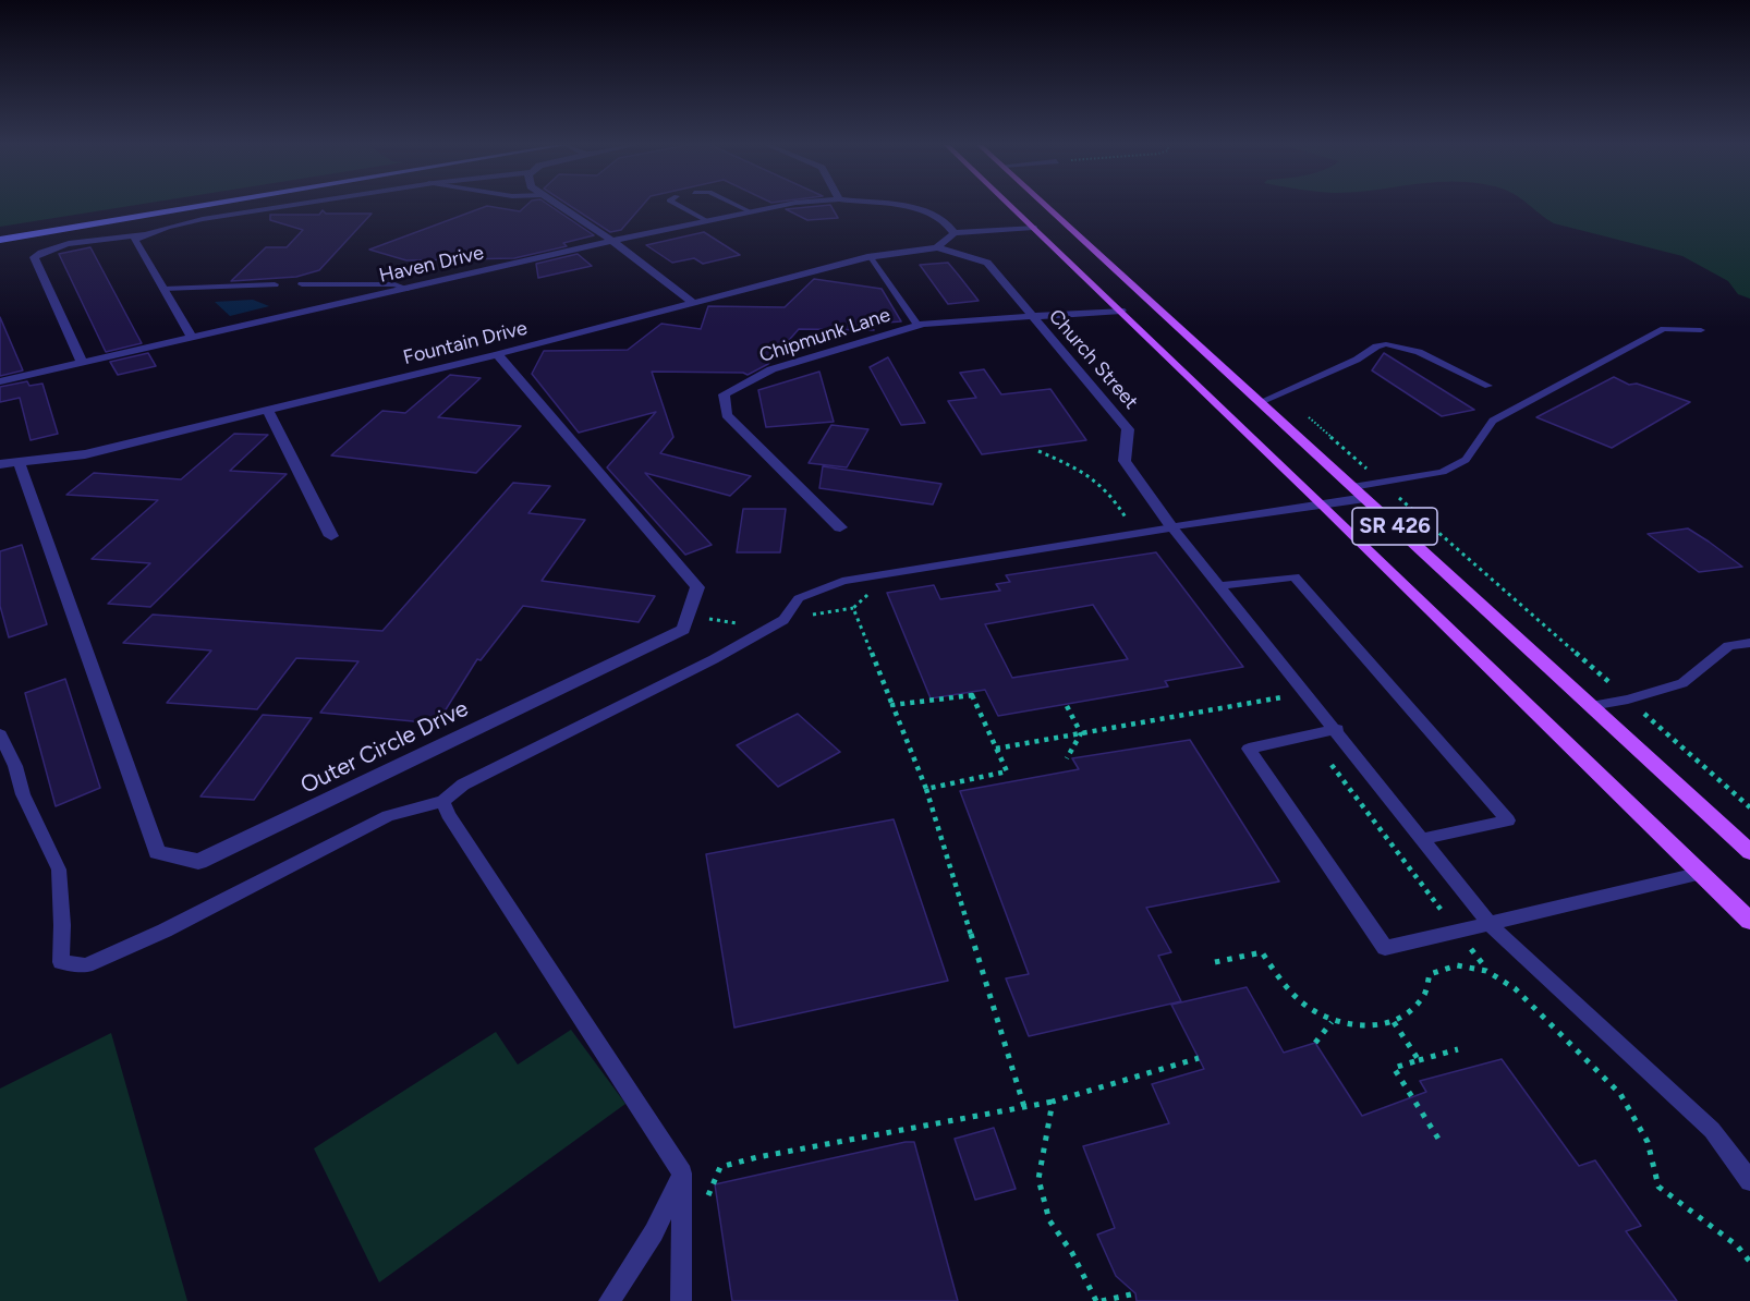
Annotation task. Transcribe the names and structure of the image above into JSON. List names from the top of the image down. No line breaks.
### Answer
{"streets":{"main road":["SR 426"],"street":["Haven Drive","Chipmunk Lane","Fountain Drive","Church Street","Outer Circle Drive"]},"crossings":[["Chipmunk Lane","Church Street"],["Chipmunk Lane","SR 426"],["Fountain Drive","Church Street"],["Fountain Drive","Outer Circle Drive"]]}
